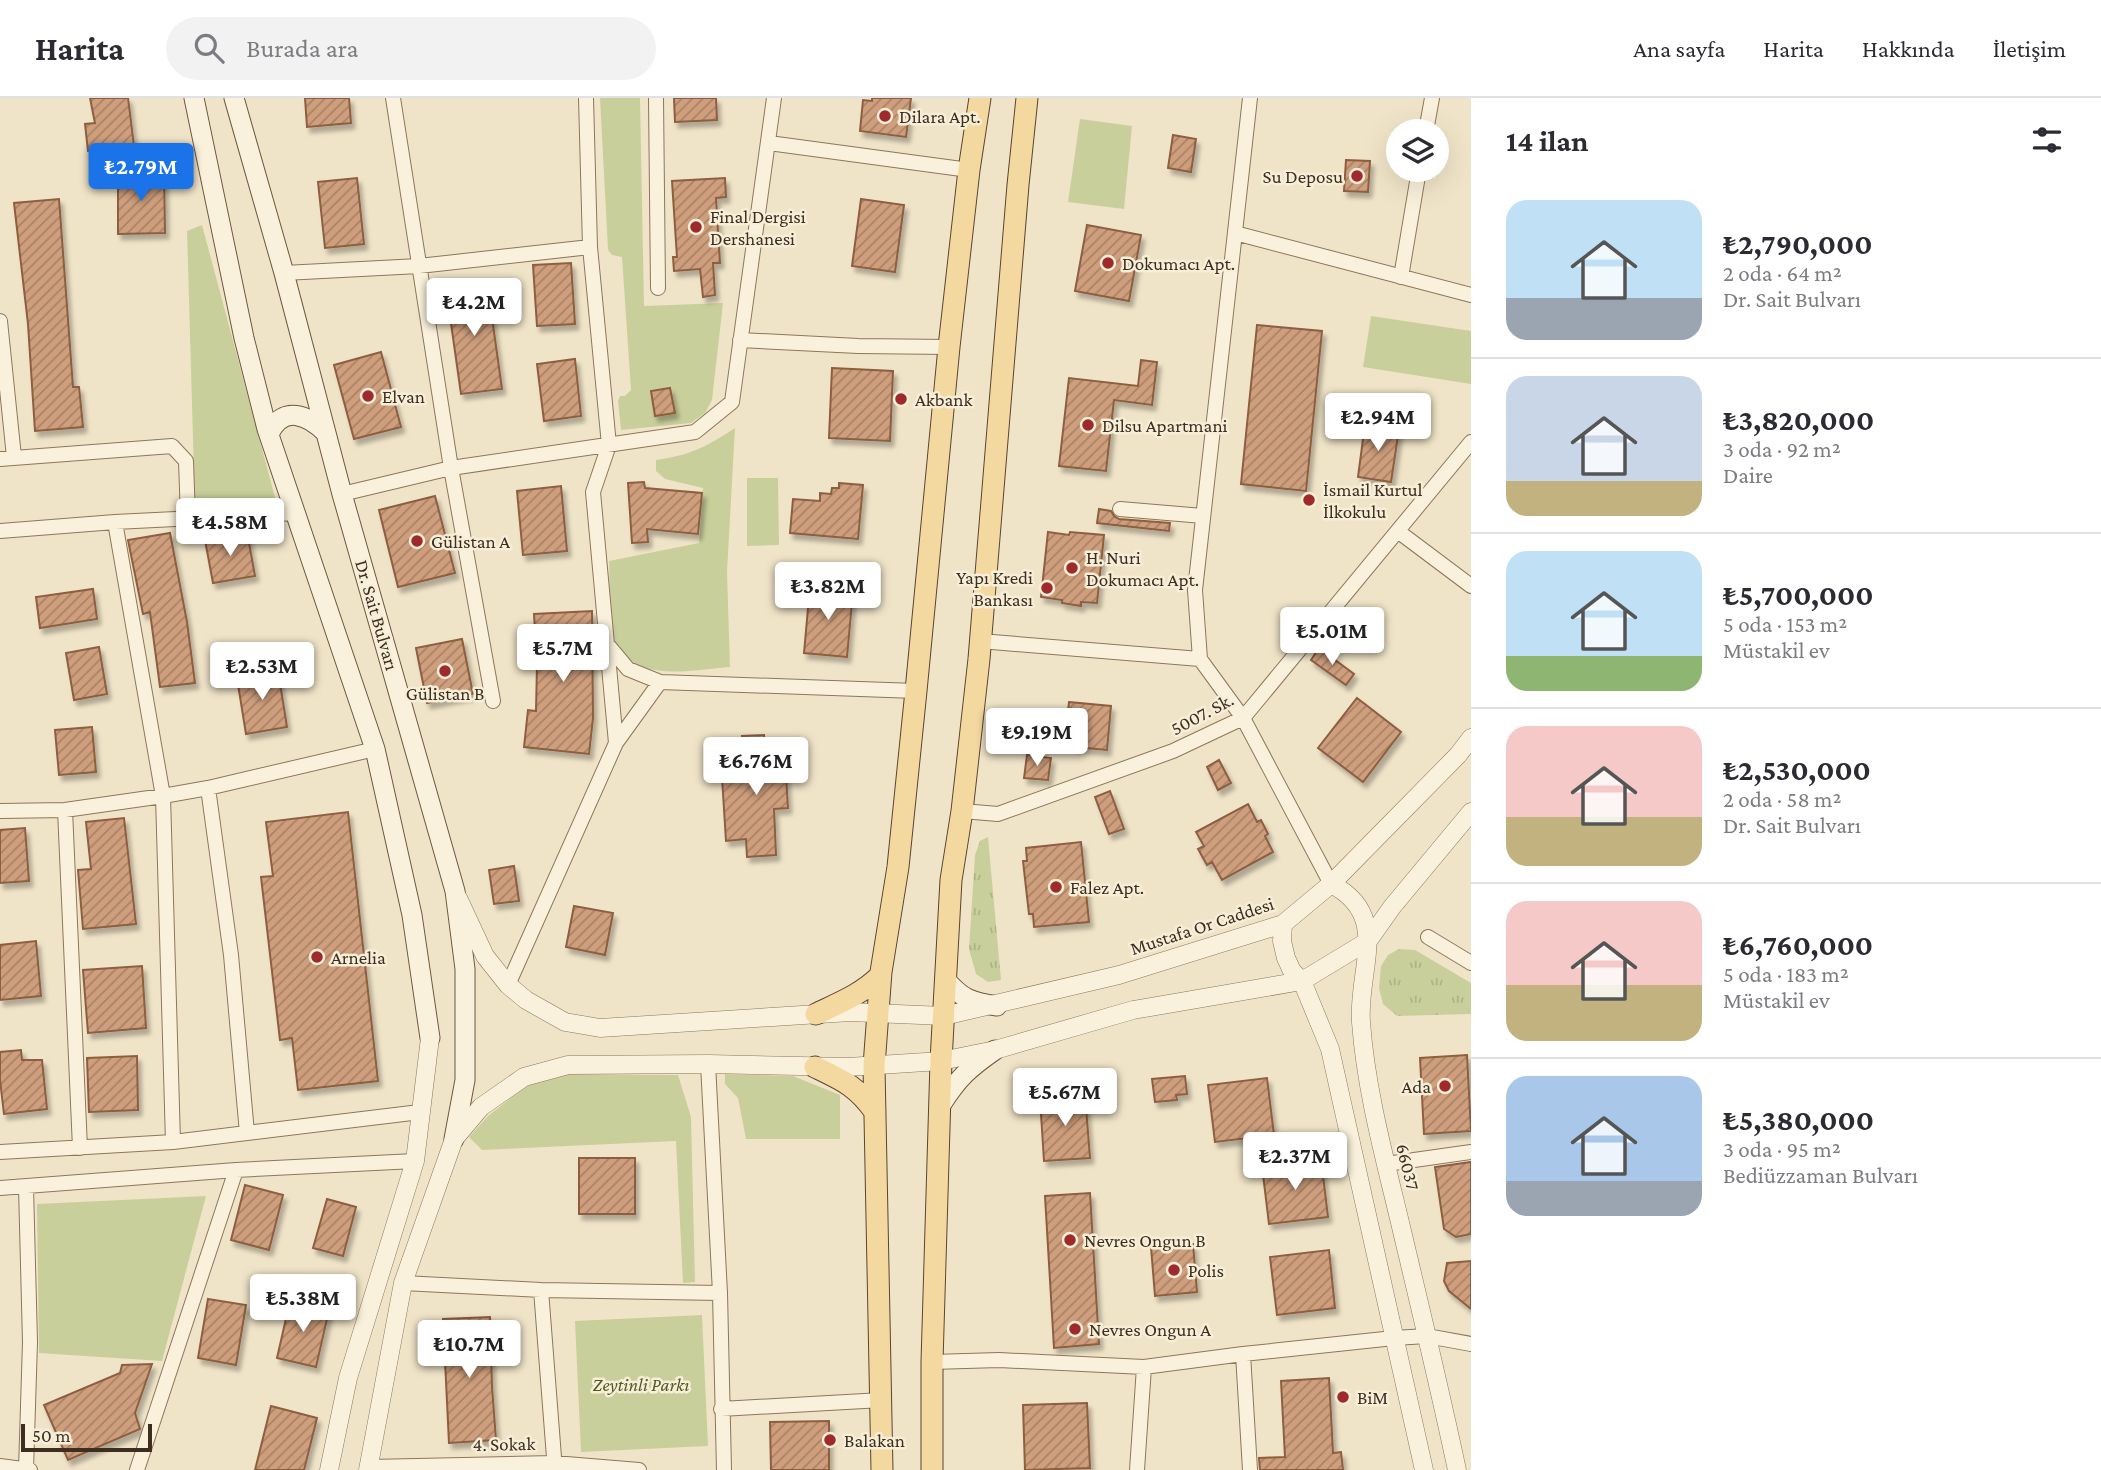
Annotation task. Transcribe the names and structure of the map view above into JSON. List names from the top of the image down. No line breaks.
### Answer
{"streets":{"main road":["Dr. Sait Bulvarı"],"street":["5007. Sk.","Mustafa Or Caddesi","66037","4. Sokak"]},"crossings":[["Dr. Sait Bulvarı","Mustafa Or Caddesi"],["Mustafa Or Caddesi","66037"]],"parks":["Zeytinli Parkı"],"places":["Dilara Apt.","Su Deposu","Final Dergisi Dershanesi","Dokumacı Apt.","Elvan","Akbank","Dilsu Apartmani","İsmail Kurtul İlkokulu","Gülistan A","H. Nuri Dokumacı Apt.","Yapı Kredi Bankası","Gülistan B","Falez Apt.","Arnelia","Ada","Nevres Ongun B","Polis","Nevres Ongun A","BiM","Balakan"],"scale_bar":"50 m","page":{"header":"Harita","search":"Burada ara","nav":["Ana sayfa","Harita","Hakkında","İletişim"],"heading":"14 ilan","price":["₺2.79M","₺4.2M","₺2.94M","₺4.58M","₺3.82M","₺5.01M","₺5.7M","₺2.53M","₺9.19M","₺6.76M","₺5.67M","₺2.37M","₺5.38M","₺10.7M"],"list":[{"name":"₺2,790,000","note":"2 oda · 64 m² · Dr. Sait Bulvarı"},{"name":"₺3,820,000","note":"3 oda · 92 m² · Daire"},{"name":"₺5,700,000","note":"5 oda · 153 m² · Müstakil ev"},{"name":"₺2,530,000","note":"2 oda · 58 m² · Dr. Sait Bulvarı"},{"name":"₺6,760,000","note":"5 oda · 183 m² · Müstakil ev"},{"name":"₺5,380,000","note":"3 oda · 95 m² · Bediüzzaman Bulvarı"}],"scale":"50 m"}}
